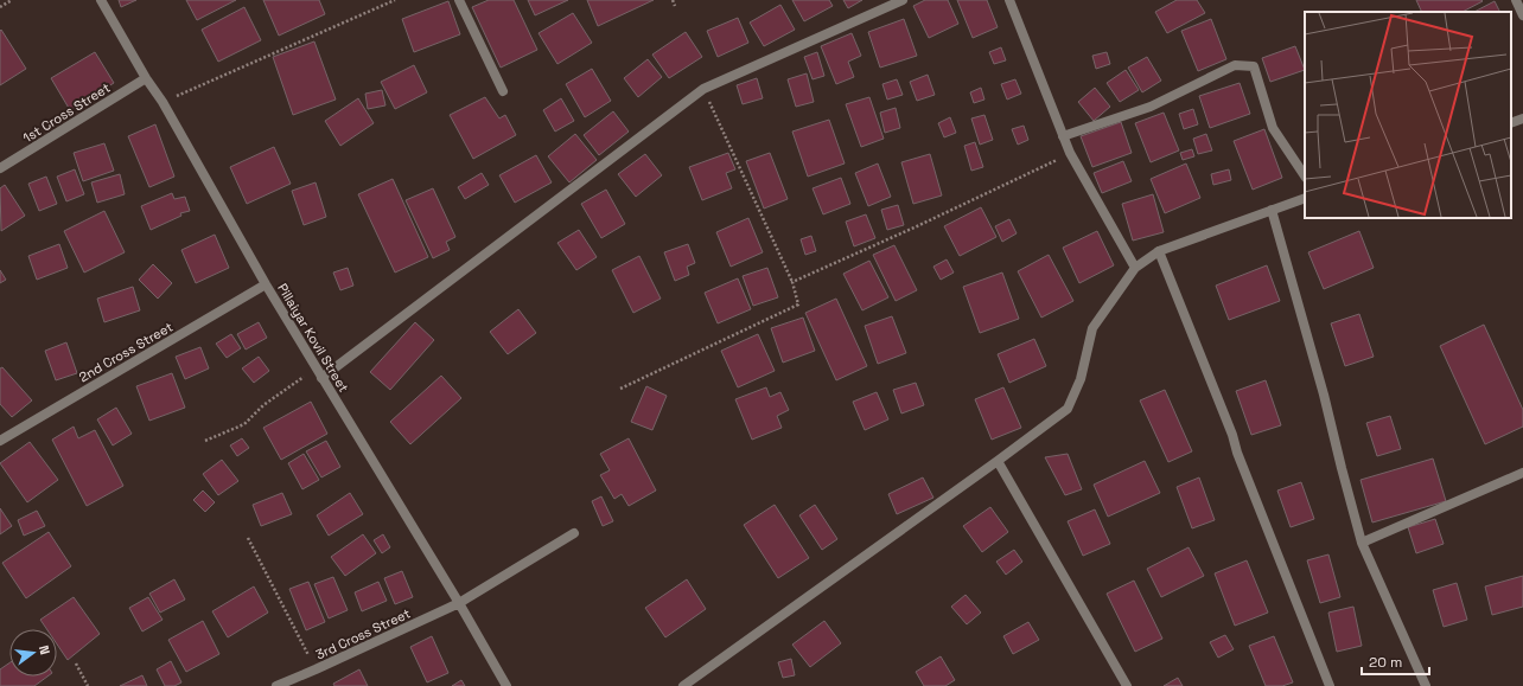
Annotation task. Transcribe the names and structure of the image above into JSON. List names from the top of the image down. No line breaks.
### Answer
{"streets":{"street":["1st Cross Street","Pillaiyar Kovil Street","2nd Cross Street","3rd Cross Street"]},"crossings":[["1st Cross Street","Pillaiyar Kovil Street"],["Pillaiyar Kovil Street","2nd Cross Street"],["Pillaiyar Kovil Street","3rd Cross Street"]],"scale_bar":"20 m","north":"right"}
